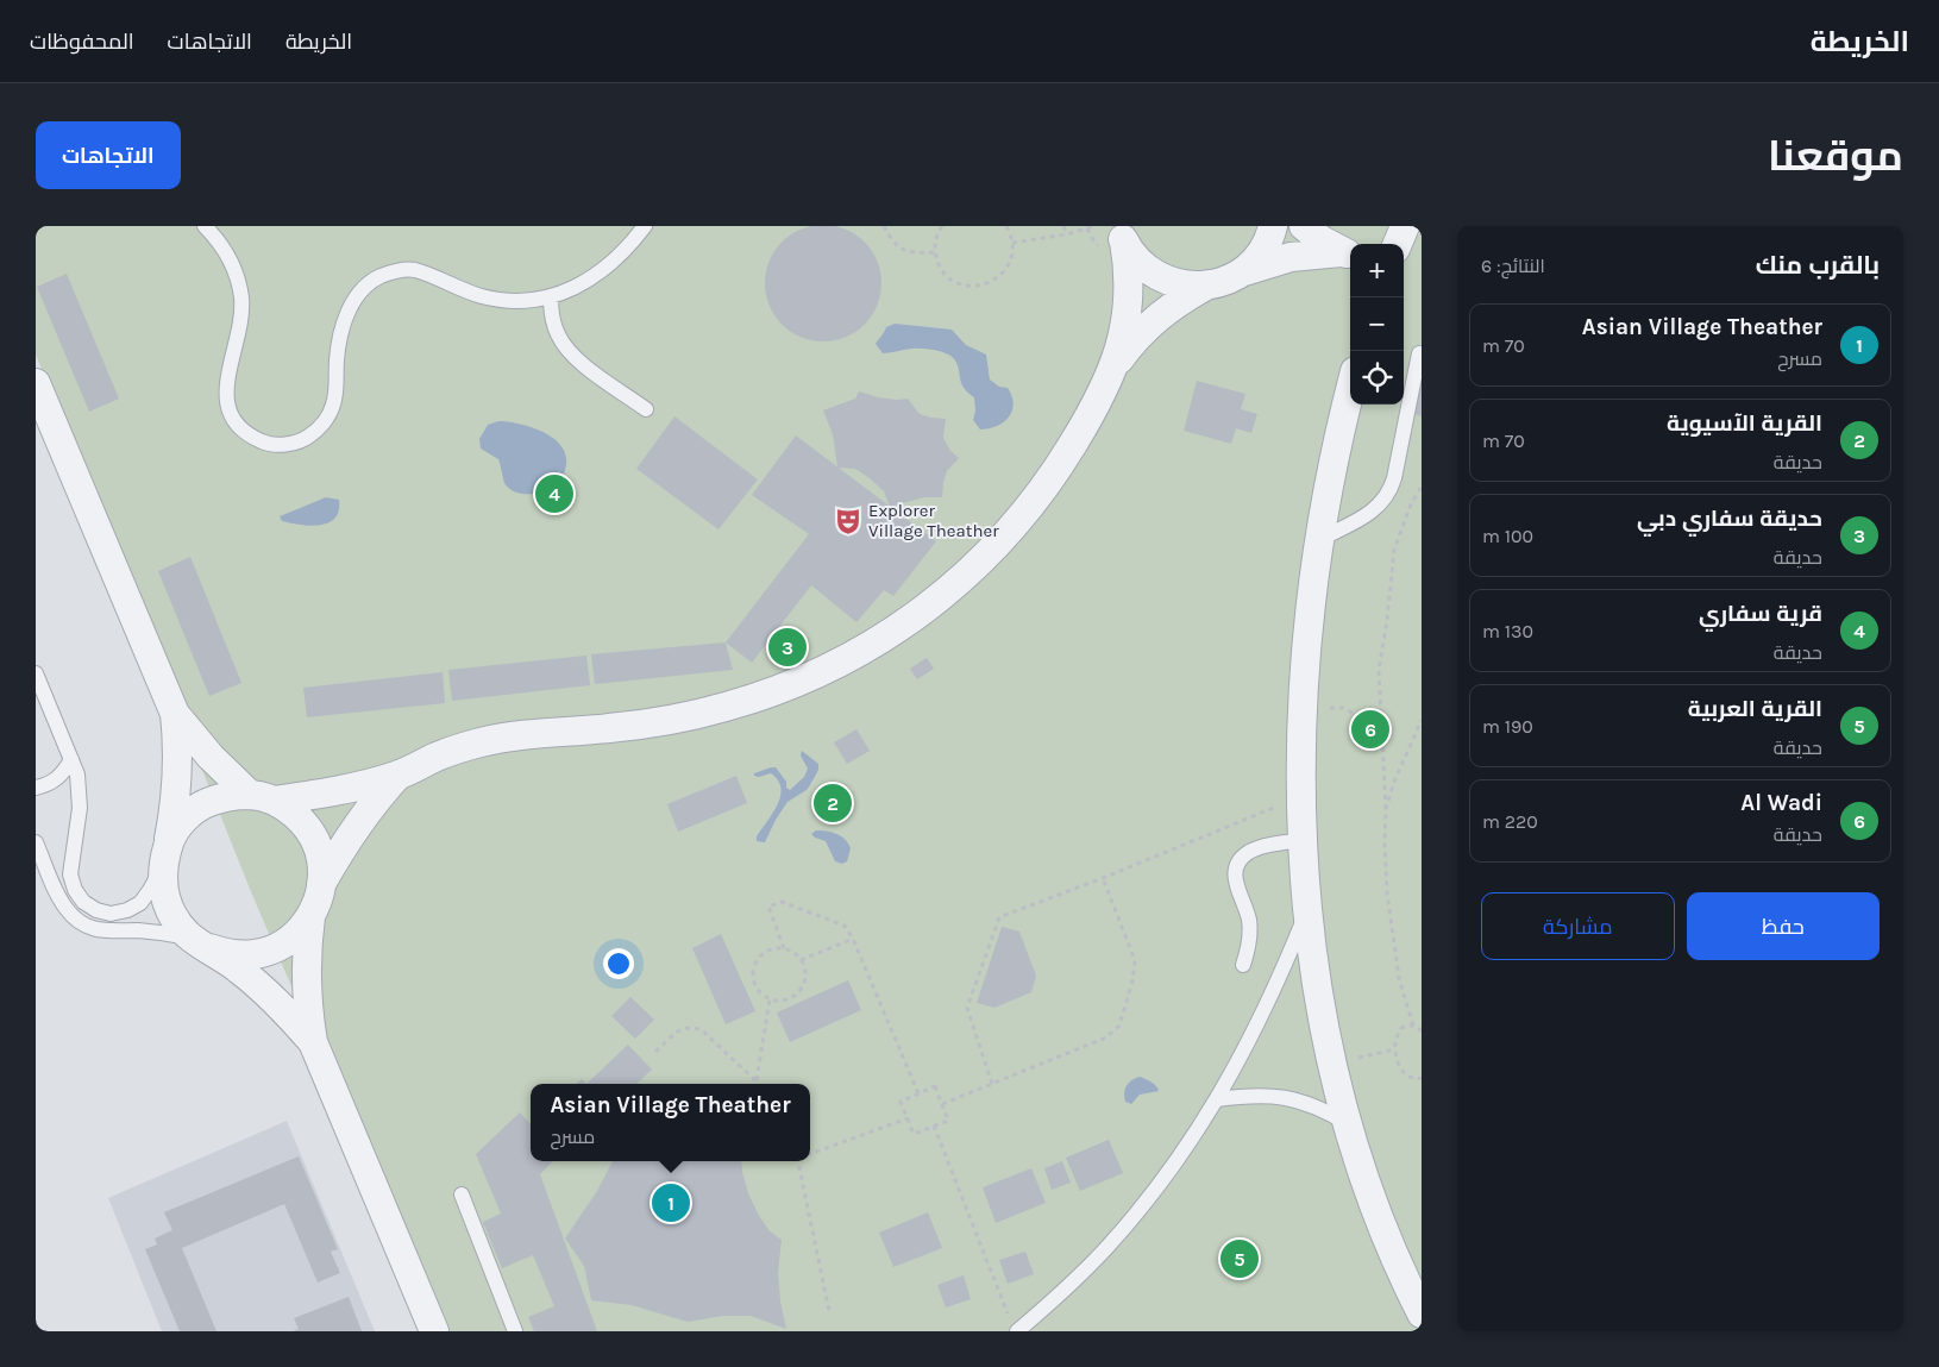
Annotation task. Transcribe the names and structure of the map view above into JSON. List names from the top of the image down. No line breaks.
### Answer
{"places":{"theatre":["Explorer Village Theather"]},"page":{"header":"الخريطة","nav":["الخريطة","الاتجاهات","المحفوظات"],"title":"موقعنا","buttons":["الاتجاهات",["حفظ","مشاركة"]],"heading":["بالقرب منك","النتائج: 6"],"map_buttons":["+","−"],"list":[{"mark":"1","name":"Asian Village Theather","note":"مسرح","value":"70 m"},{"mark":"2","name":"القرية الآسيوية","note":"حديقة","value":"70 m"},{"mark":"3","name":"حديقة سفاري دبي","note":"حديقة","value":"100 m"},{"mark":"4","name":"قرية سفاري","note":"حديقة","value":"130 m"},{"mark":"5","name":"القرية العربية","note":"حديقة","value":"190 m"},{"mark":"6","name":"Al Wadi","note":"حديقة","value":"220 m"}],"pins":["4","3","6","2","1","5"],"popup":["Asian Village Theather","مسرح"]}}
